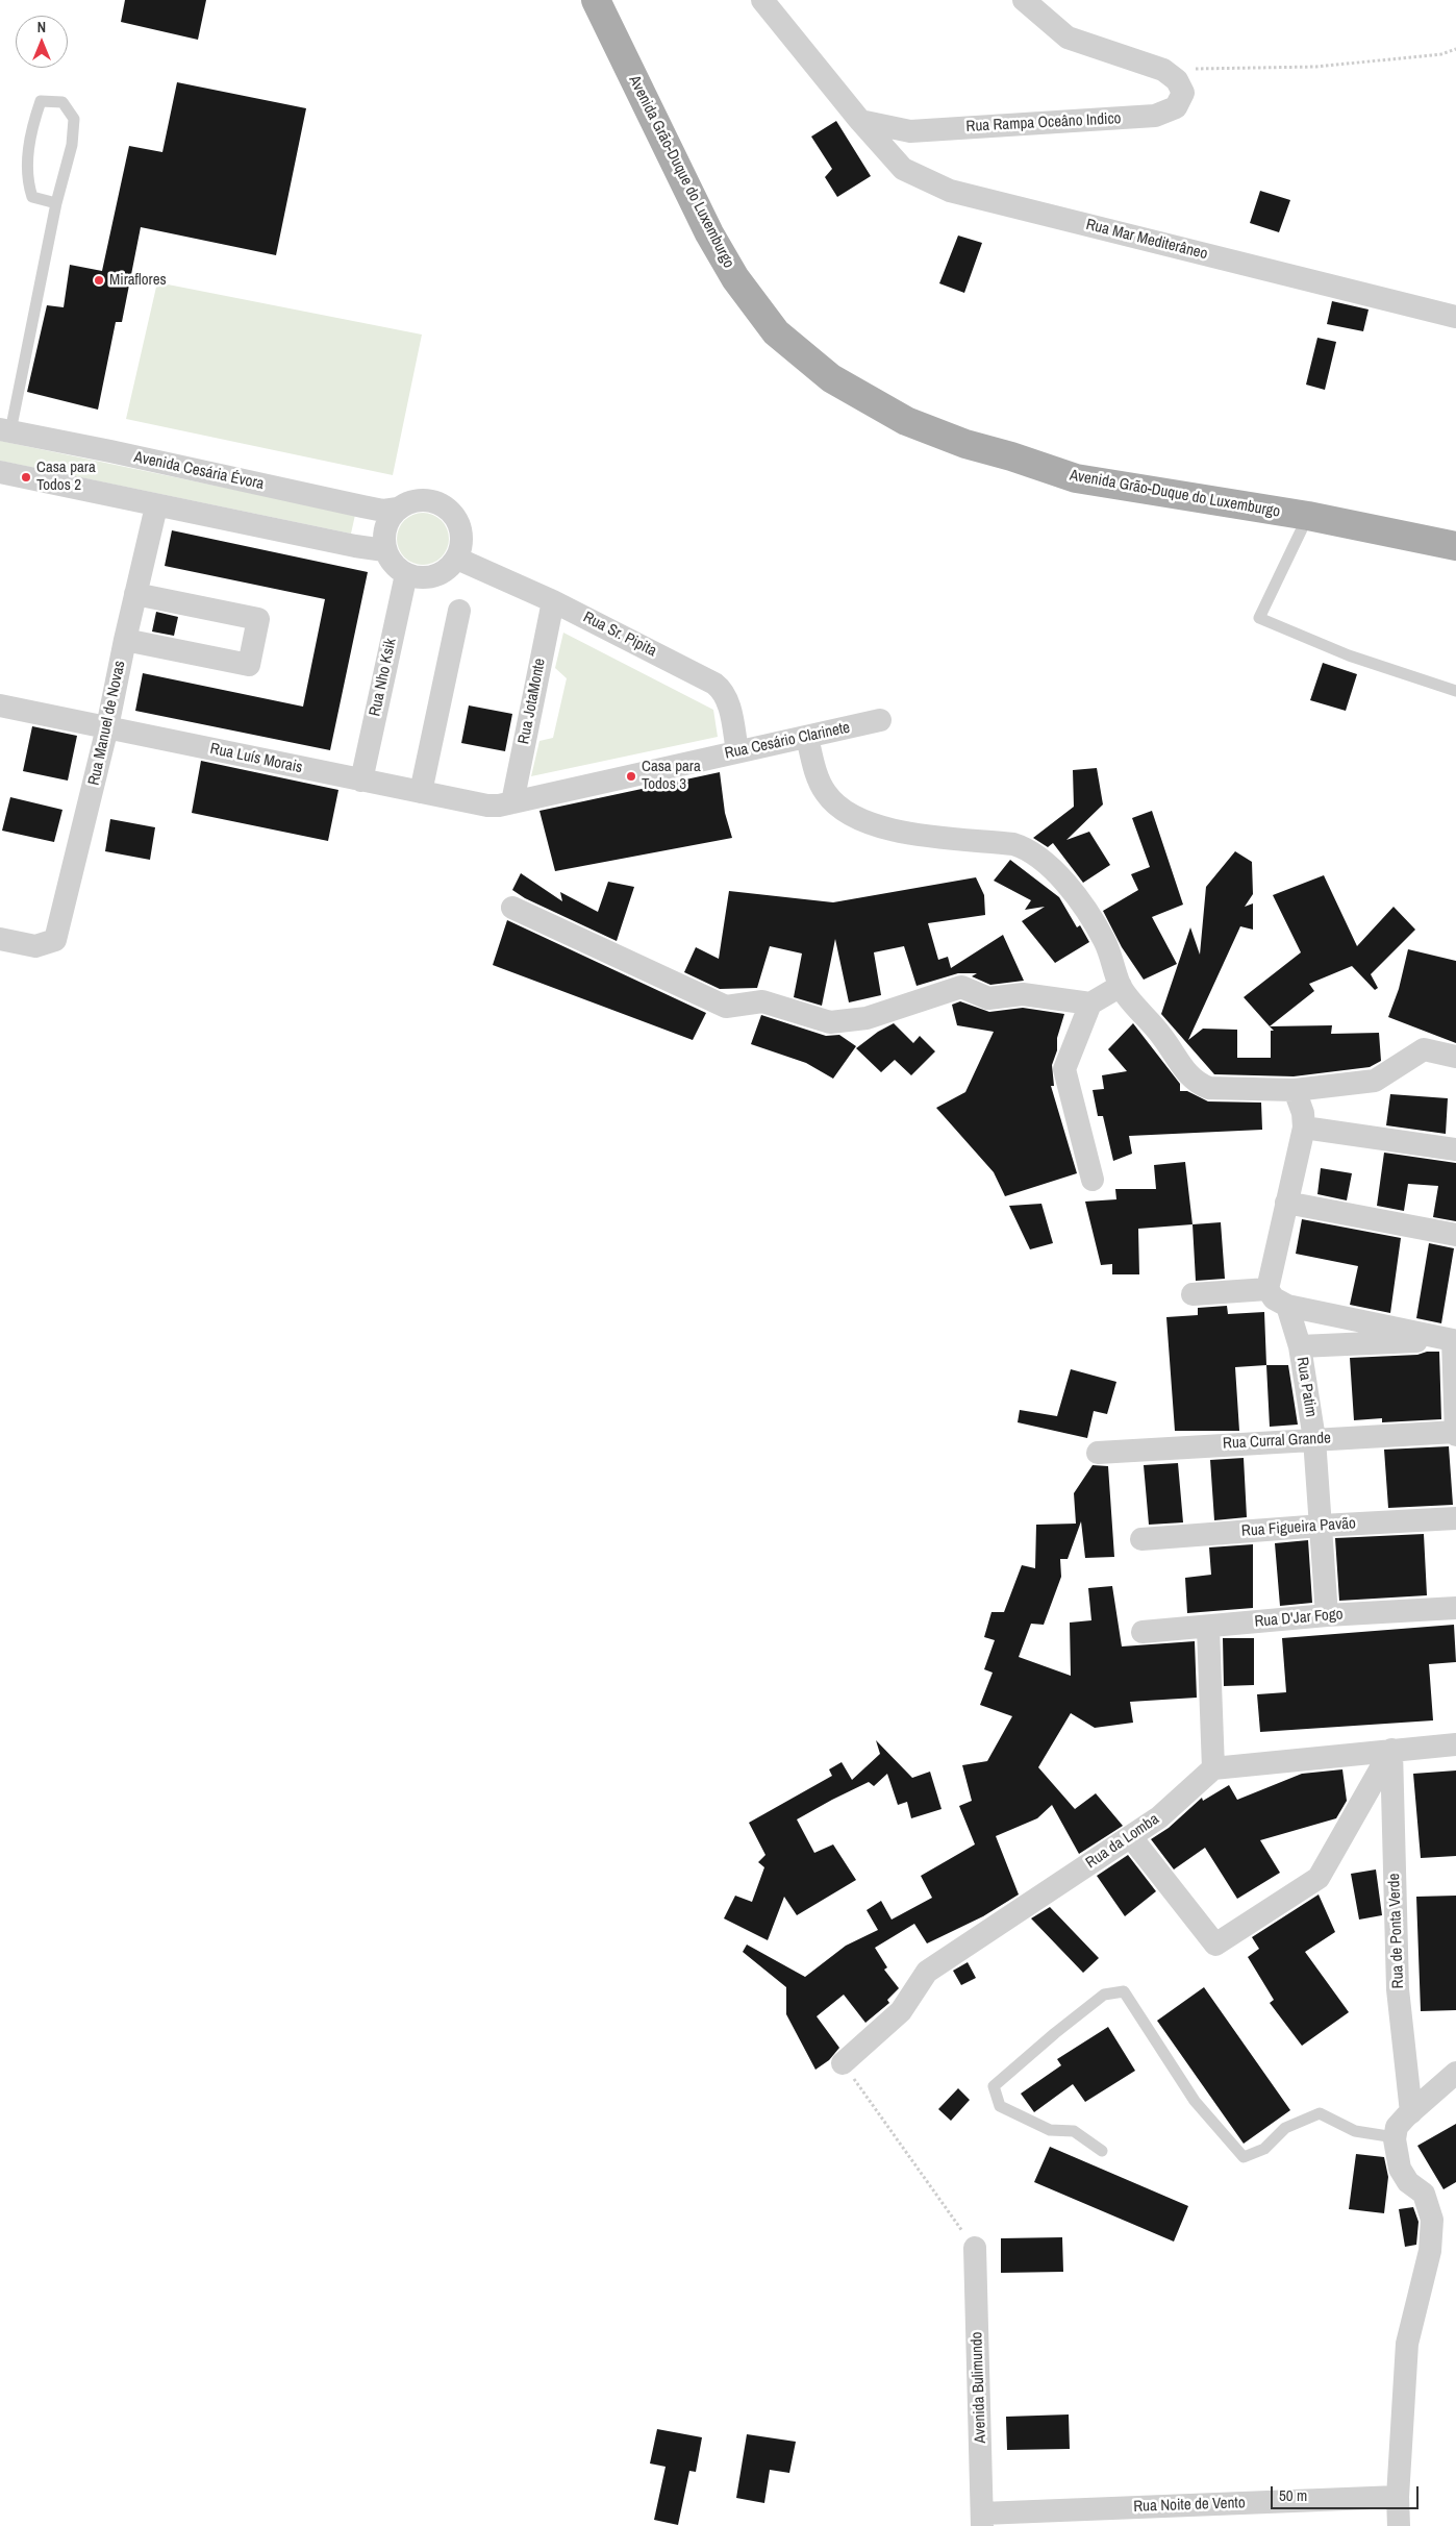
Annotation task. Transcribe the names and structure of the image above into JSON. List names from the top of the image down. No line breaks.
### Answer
{"streets":{"main road":["Avenida Grão-Duque do Luxemburgo"],"street":["Rua Rampa Oceâno Indico","Rua Mar Mediterâneo","Avenida Cesária Évora","Rua Sr. Pipita","Rua Nho Ksik","Rua JotaMonte","Rua Manuel de Novas","Rua Cesário Clarinete","Rua Luís Morais","Rua Patim","Rua Curral Grande","Rua Figueira Pavão","Rua D'Jar Fogo","Rua da Lomba","Rua de Ponta Verde","Avenida Bulimundo","Rua Noite de Vento"]},"crossings":[["Rua Rampa Oceâno Indico","Rua Mar Mediterâneo"],["Avenida Cesária Évora","Rua Sr. Pipita"],["Avenida Cesária Évora","Rua Nho Ksik"],["Rua Sr. Pipita","Rua Nho Ksik"],["Rua Sr. Pipita","Rua JotaMonte"],["Rua Sr. Pipita","Rua Cesário Clarinete"],["Rua Nho Ksik","Rua Luís Morais"],["Rua JotaMonte","Rua Cesário Clarinete"],["Rua JotaMonte","Rua Luís Morais"],["Rua Manuel de Novas","Rua Luís Morais"],["Rua Cesário Clarinete","Rua Luís Morais"],["Rua Patim","Rua Curral Grande"],["Rua Patim","Rua Figueira Pavão"],["Rua Patim","Rua D'Jar Fogo"],["Avenida Bulimundo","Rua Noite de Vento"]],"places":["Miraflores","Casa para Todos 2","Casa para Todos 3"],"scale_bar":"50 m","north":"top"}
